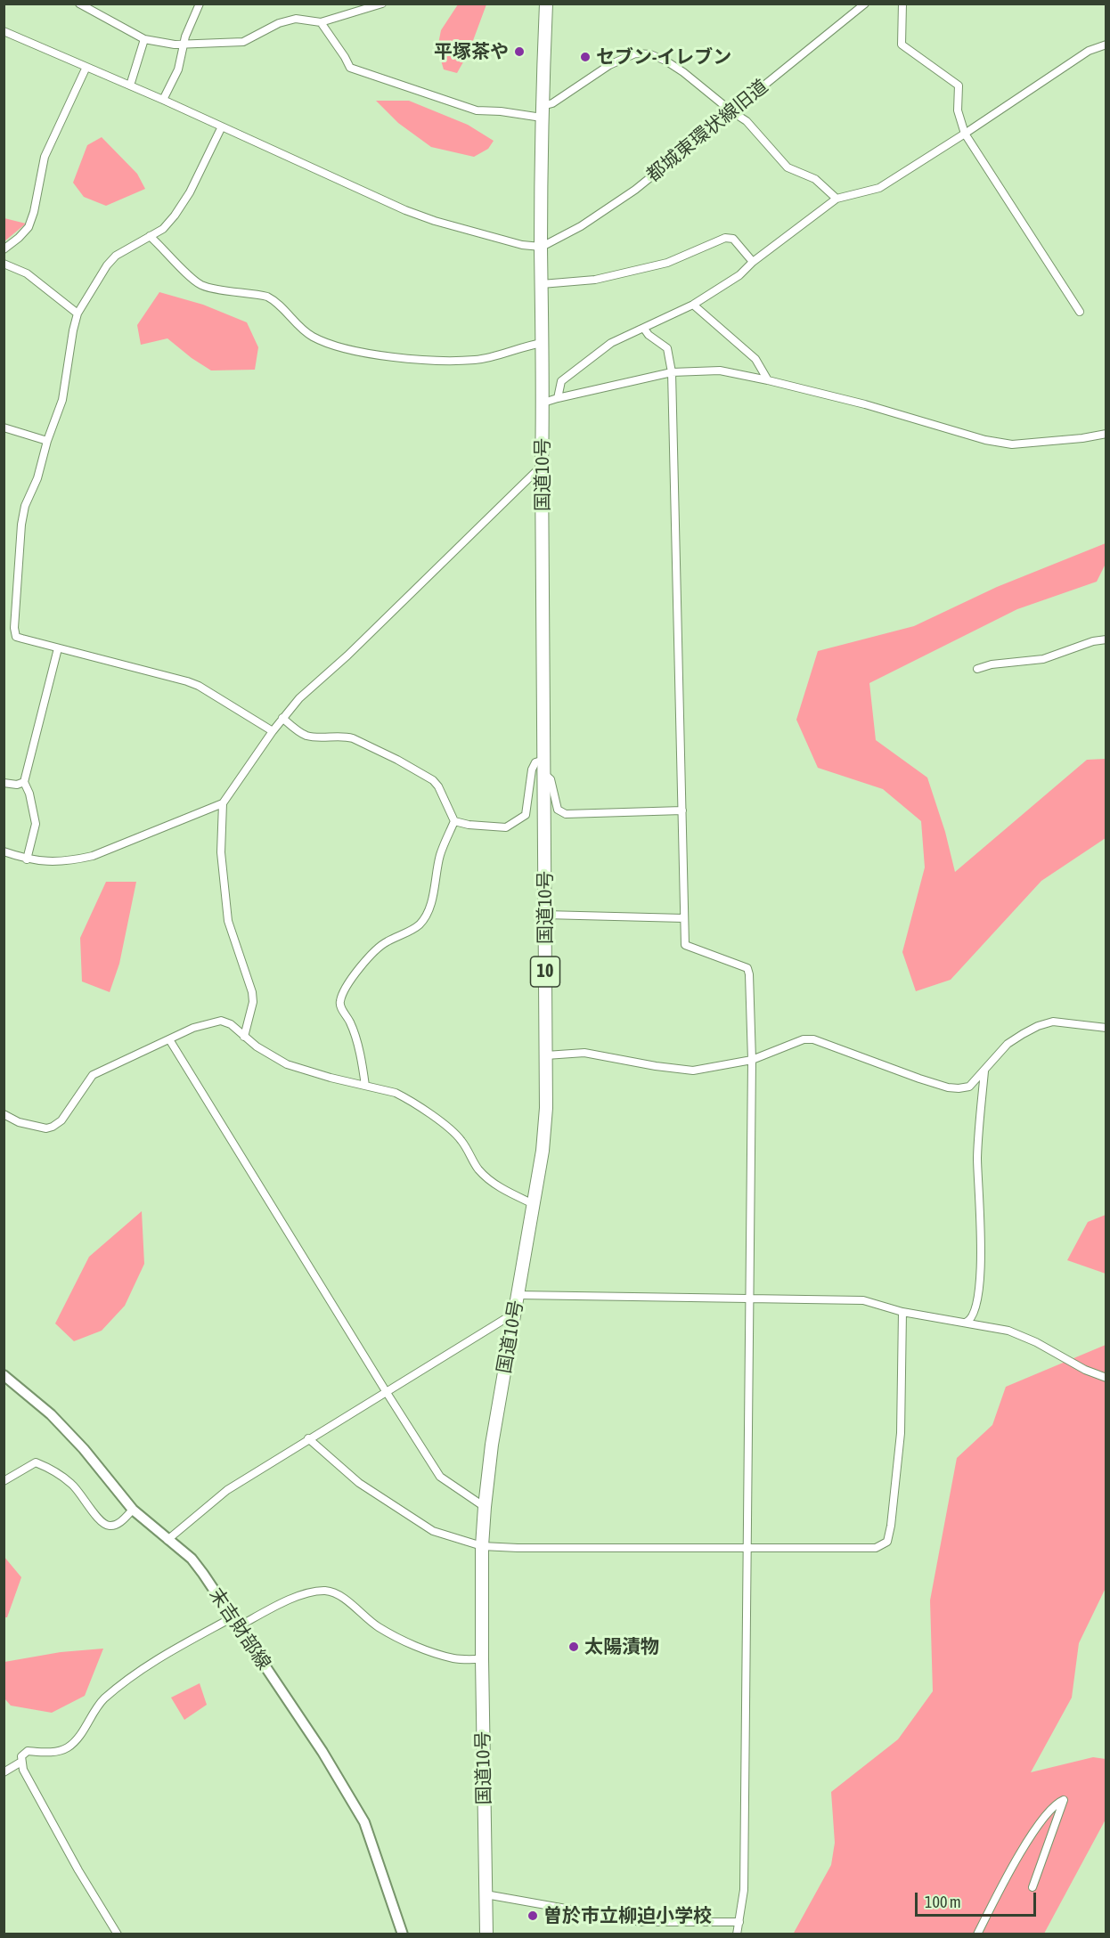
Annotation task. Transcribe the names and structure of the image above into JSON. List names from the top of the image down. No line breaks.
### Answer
{"streets":{"highway":["国道10号","10"],"main road":["末吉財部線"],"street":["都城東環状線旧道"]},"crossings":[["都城東環状線旧道","国道10号"]],"places":["平塚茶や","セブン-イレブン","太陽漬物","曽於市立柳迫小学校"],"scale_bar":"100 m"}
